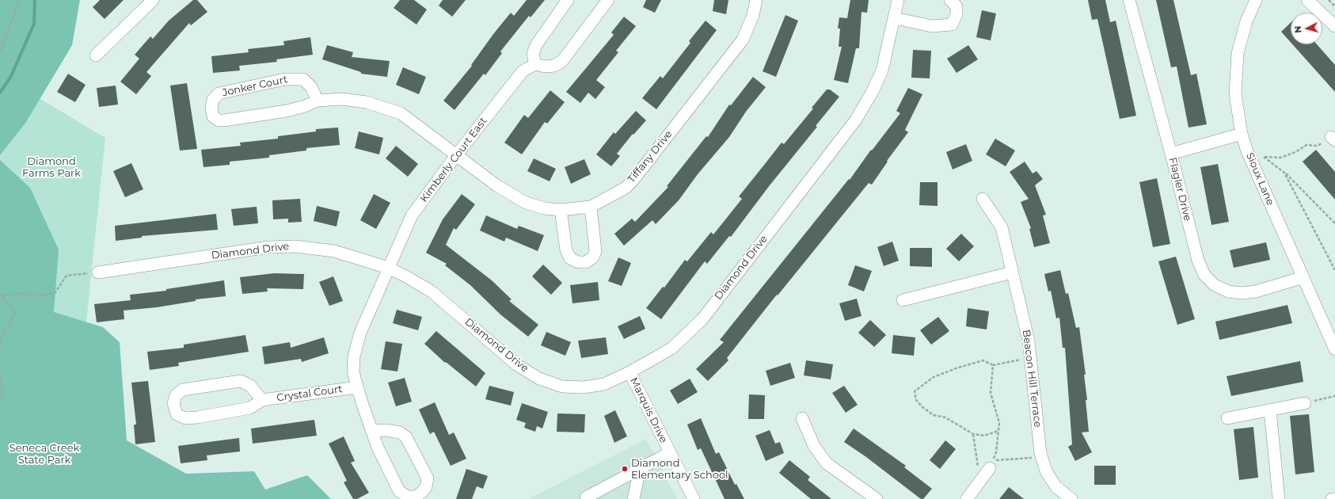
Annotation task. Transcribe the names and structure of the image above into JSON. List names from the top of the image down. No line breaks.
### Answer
{"streets":{"street":["Jonker Court","Tiffany Drive","Kimberly Court East","Sioux Lane","Flagler Drive","Diamond Drive","Beacon Hill Terrace","Crystal Court","Marquis Drive"]},"crossings":[["Jonker Court","Tiffany Drive"],["Jonker Court","Kimberly Court East"],["Tiffany Drive","Kimberly Court East"],["Kimberly Court East","Diamond Drive"],["Kimberly Court East","Crystal Court"],["Sioux Lane","Flagler Drive"],["Diamond Drive","Marquis Drive"]],"parks":["Diamond Farms Park","Seneca Creek State Park"],"places":["Diamond Elementary School"],"north":"left"}
